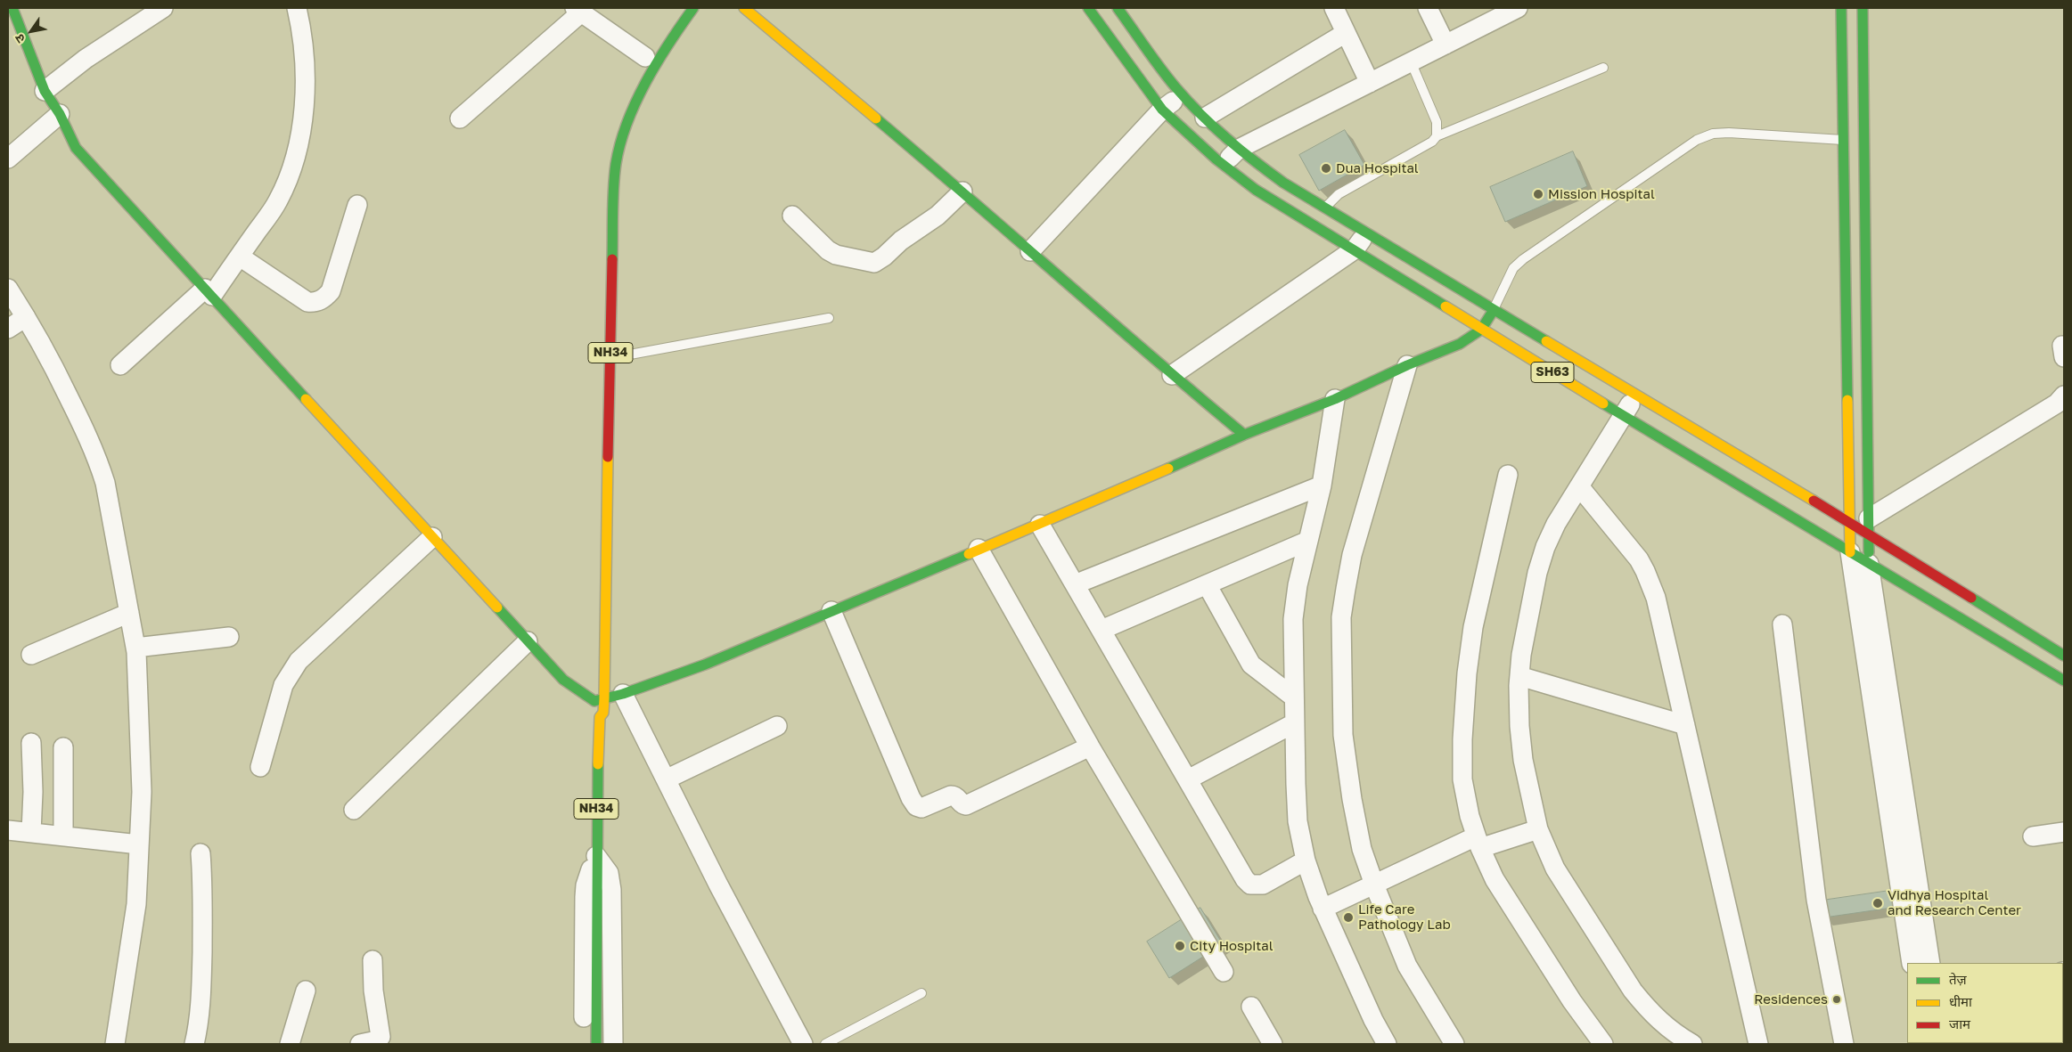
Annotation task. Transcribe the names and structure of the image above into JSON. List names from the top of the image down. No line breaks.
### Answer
{"streets":{"main road":["NH34","SH63"]},"places":["Dua Hospital","Mission Hospital","Vidhya Hospital and Research Center","Life Care Pathology Lab","City Hospital","Residences"],"legend":["तेज़","धीमा","जाम"],"north":"bottom left"}
